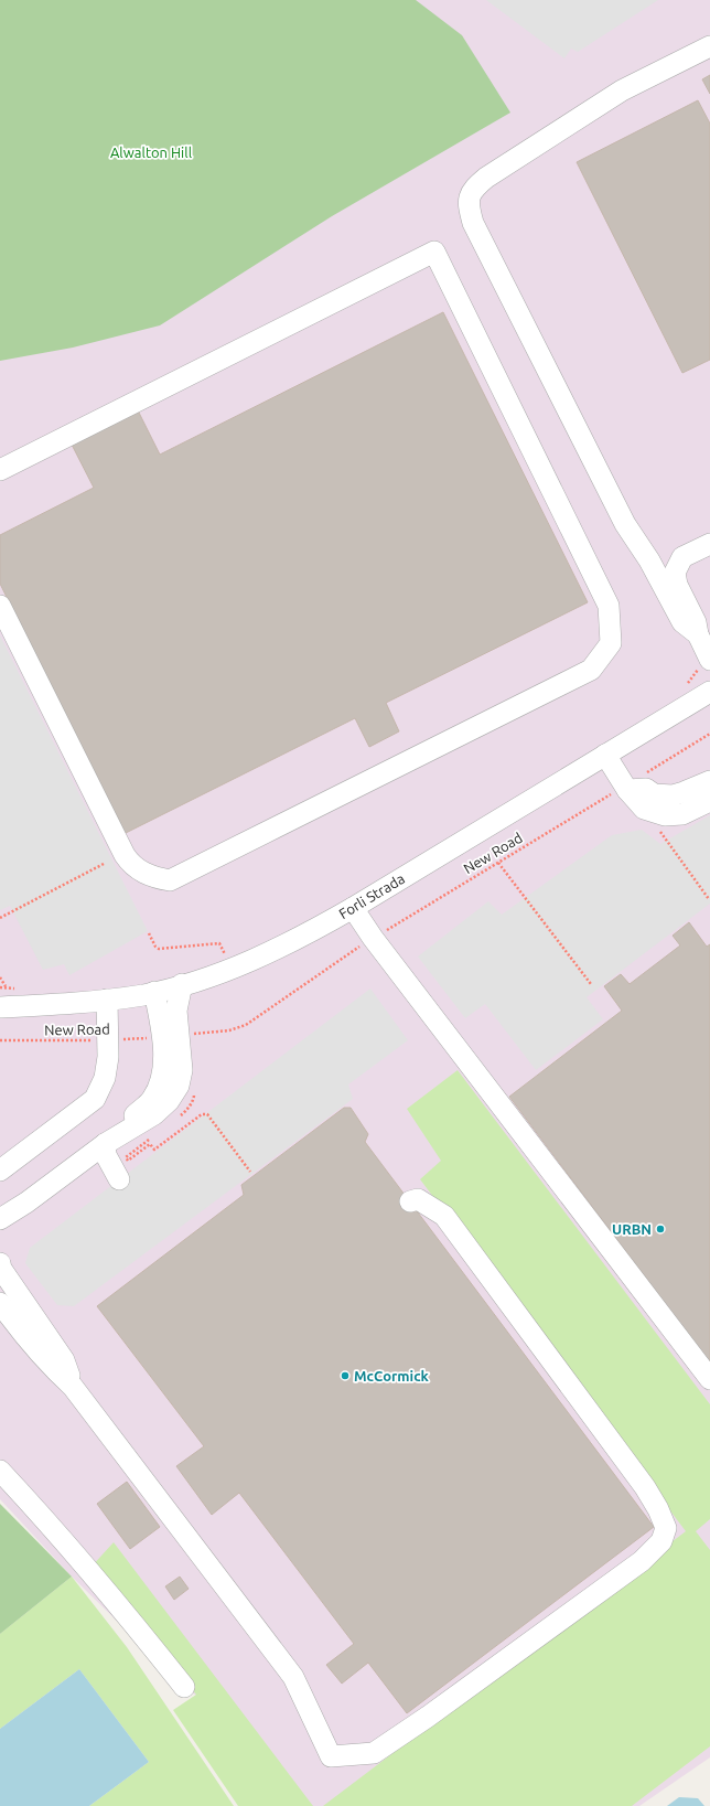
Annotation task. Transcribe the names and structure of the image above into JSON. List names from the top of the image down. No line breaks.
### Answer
{"streets":{"street":["Forli Strada"],"path":["New Road"]},"parks":["Alwalton Hill"],"places":["URBN","McCormick"]}
